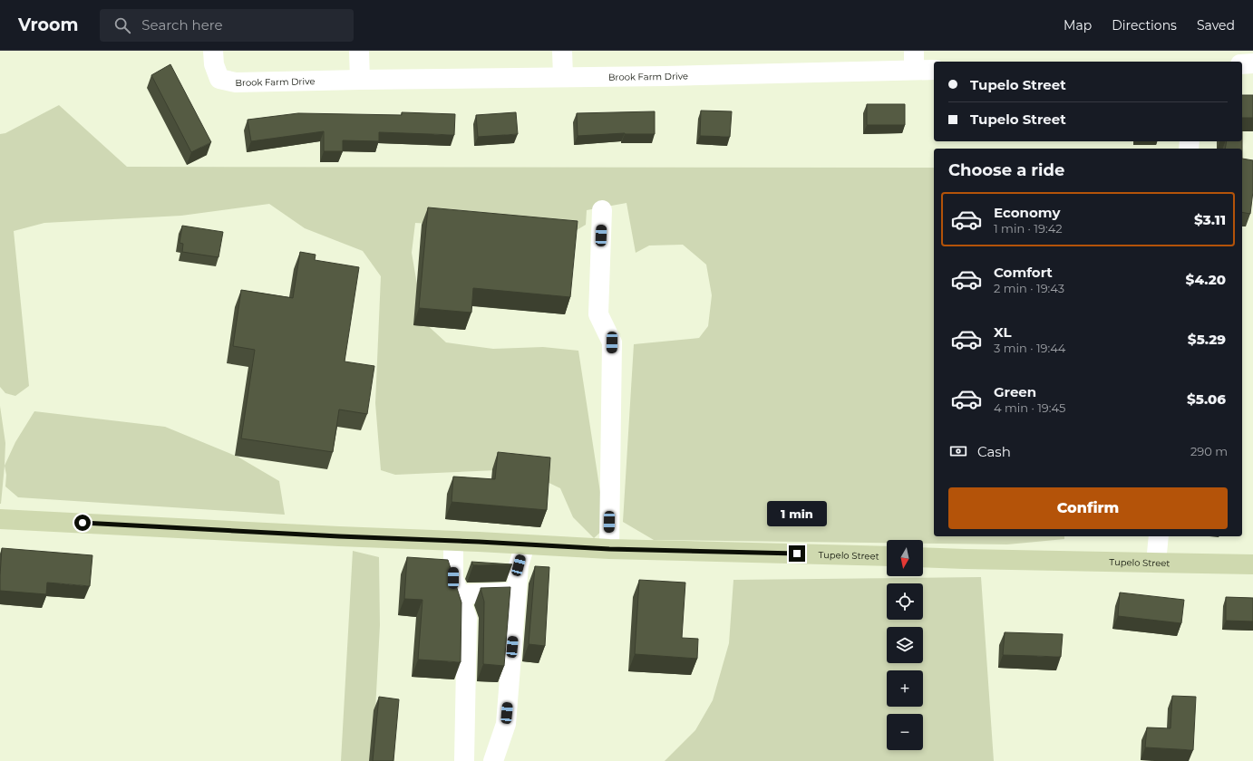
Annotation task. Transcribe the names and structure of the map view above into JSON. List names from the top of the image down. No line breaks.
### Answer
{"streets":{"main road":["Tupelo Street"],"street":["Brook Farm Drive"]},"north":"bottom","page":{"header":"Vroom","search":"Search here","nav":["Map","Directions","Saved"],"banner":["Tupelo Street","Tupelo Street"],"heading":"Choose a ride","list":[{"name":"Economy","note":"1 min · 19:42","value":"$3.11"},{"name":"Comfort","note":"2 min · 19:43","value":"$4.20"},{"name":"XL","note":"3 min · 19:44","value":"$5.29"},{"name":"Green","note":"4 min · 19:45","value":"$5.06"}],"pay":["Cash","290 m"],"buttons":"Confirm","bubble":"1 min","map_buttons":["+","−"]}}
